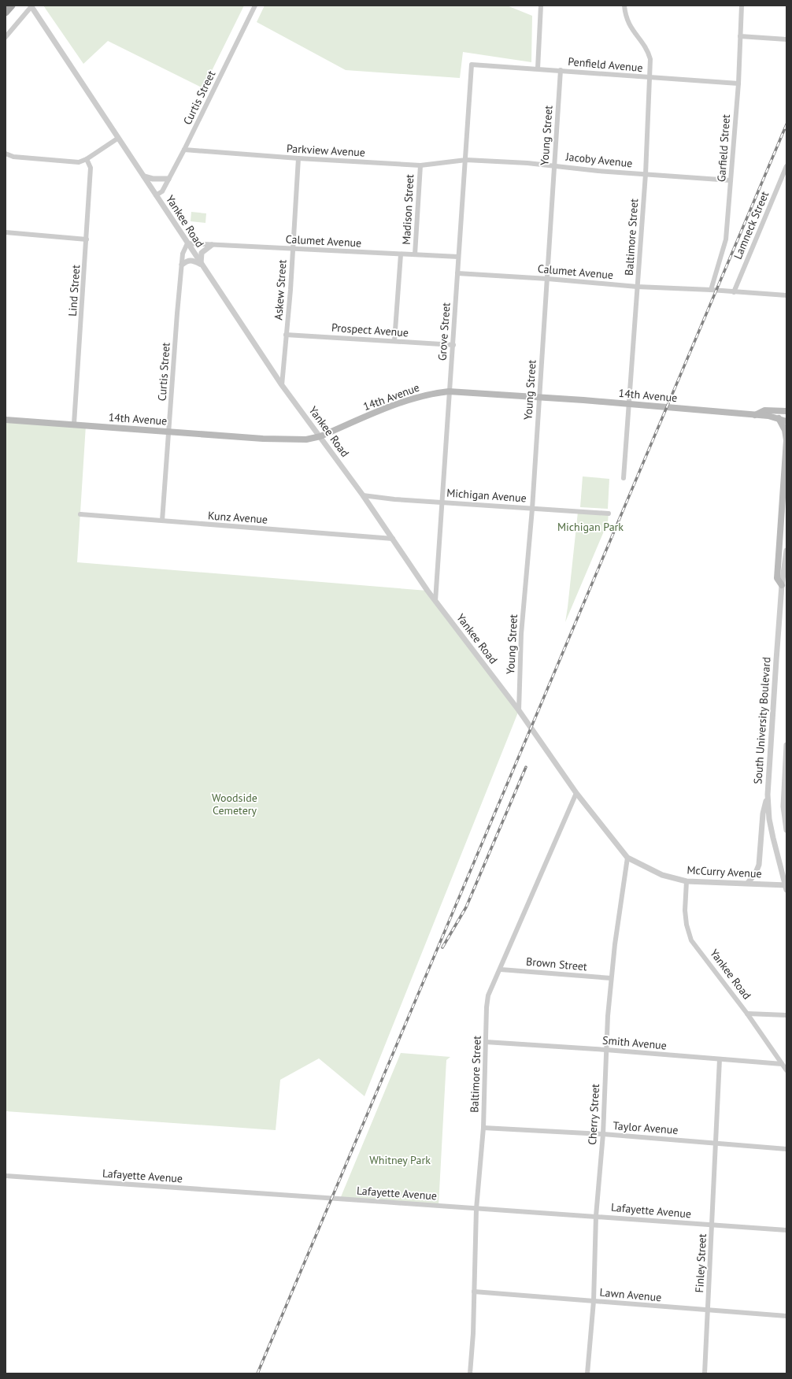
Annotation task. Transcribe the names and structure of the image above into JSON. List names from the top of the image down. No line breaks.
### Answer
{"streets":{"main road":["14th Avenue"],"street":["Penfield Avenue","Curtis Street","Young Street","Garfield Street","Parkview Avenue","Jacoby Avenue","Madison Street","Yankee Road","Lamneck Street","Baltimore Street","Calumet Avenue","Askew Street","Lind Street","Prospect Avenue","Grove Street","Michigan Avenue","Kunz Avenue","South University Boulevard","McCurry Avenue","Brown Street","Smith Avenue","Cherry Street","Taylor Avenue","Lafayette Avenue","Finley Street","Lawn Avenue"]},"crossings":[["Penfield Avenue","Young Street"],["Penfield Avenue","Garfield Street"],["Penfield Avenue","Baltimore Street"],["Penfield Avenue","Grove Street"],["Curtis Street","Parkview Avenue"],["Curtis Street","Yankee Road"],["Curtis Street","Calumet Avenue"],["Curtis Street","14th Avenue"],["Curtis Street","Kunz Avenue"],["Young Street","Jacoby Avenue"],["Young Street","Yankee Road"],["Young Street","Calumet Avenue"],["Young Street","14th Avenue"],["Young Street","Michigan Avenue"],["Garfield Street","Jacoby Avenue"],["Garfield Street","Calumet Avenue"],["Parkview Avenue","Jacoby Avenue"],["Parkview Avenue","Madison Street"],["Parkview Avenue","Askew Street"],["Parkview Avenue","Grove Street"],["Jacoby Avenue","Baltimore Street"],["Jacoby Avenue","Grove Street"],["Madison Street","Calumet Avenue"],["Madison Street","Prospect Avenue"],["Yankee Road","Baltimore Street"],["Yankee Road","Calumet Avenue"],["Yankee Road","Askew Street"],["Yankee Road","Grove Street"],["Yankee Road","14th Avenue"],["Yankee Road","Michigan Avenue"],["Yankee Road","Kunz Avenue"],["Yankee Road","McCurry Avenue"],["Yankee Road","Smith Avenue"],["Yankee Road","Cherry Street"],["Lamneck Street","Calumet Avenue"],["Baltimore Street","Calumet Avenue"],["Baltimore Street","14th Avenue"],["Baltimore Street","Brown Street"],["Baltimore Street","Smith Avenue"],["Baltimore Street","Taylor Avenue"],["Baltimore Street","Lafayette Avenue"],["Baltimore Street","Lawn Avenue"],["Calumet Avenue","Askew Street"],["Calumet Avenue","Grove Street"],["Askew Street","Prospect Avenue"],["Lind Street","14th Avenue"],["Prospect Avenue","Grove Street"],["Grove Street","14th Avenue"],["Grove Street","Michigan Avenue"],["South University Boulevard","McCurry Avenue"],["McCurry Avenue","Cherry Street"],["Brown Street","Cherry Street"],["Smith Avenue","Cherry Street"],["Smith Avenue","Finley Street"],["Cherry Street","Taylor Avenue"],["Cherry Street","Lafayette Avenue"],["Cherry Street","Lawn Avenue"],["Taylor Avenue","Finley Street"],["Lafayette Avenue","Finley Street"],["Finley Street","Lawn Avenue"]],"parks":["Michigan Park","Woodside Cemetery","Whitney Park"]}
